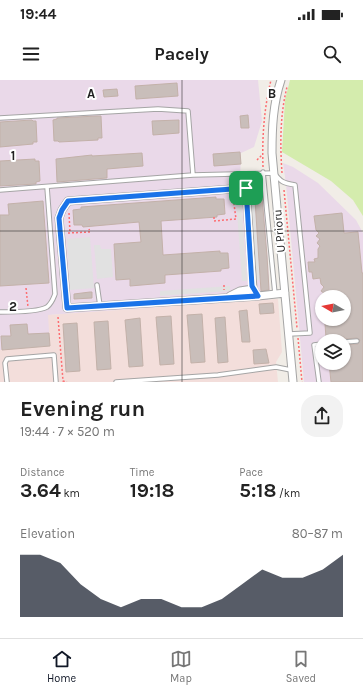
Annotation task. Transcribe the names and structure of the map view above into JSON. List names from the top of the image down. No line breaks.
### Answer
{"streets":{"street":["U Prioru"]},"north":"left","page":{"status":"19:44","header":"Pacely","heading":["Evening run","19:44 · 7 × 520 m"],"stats":[["Distance","3.64 km"],["Time","19:18"],["Pace","5:18 /km"]],"chart":["Elevation","80–87 m"],"tabs":["Home","Map","Saved"]},"grid":{"columns":["A","B"],"rows":["1","2"]}}
